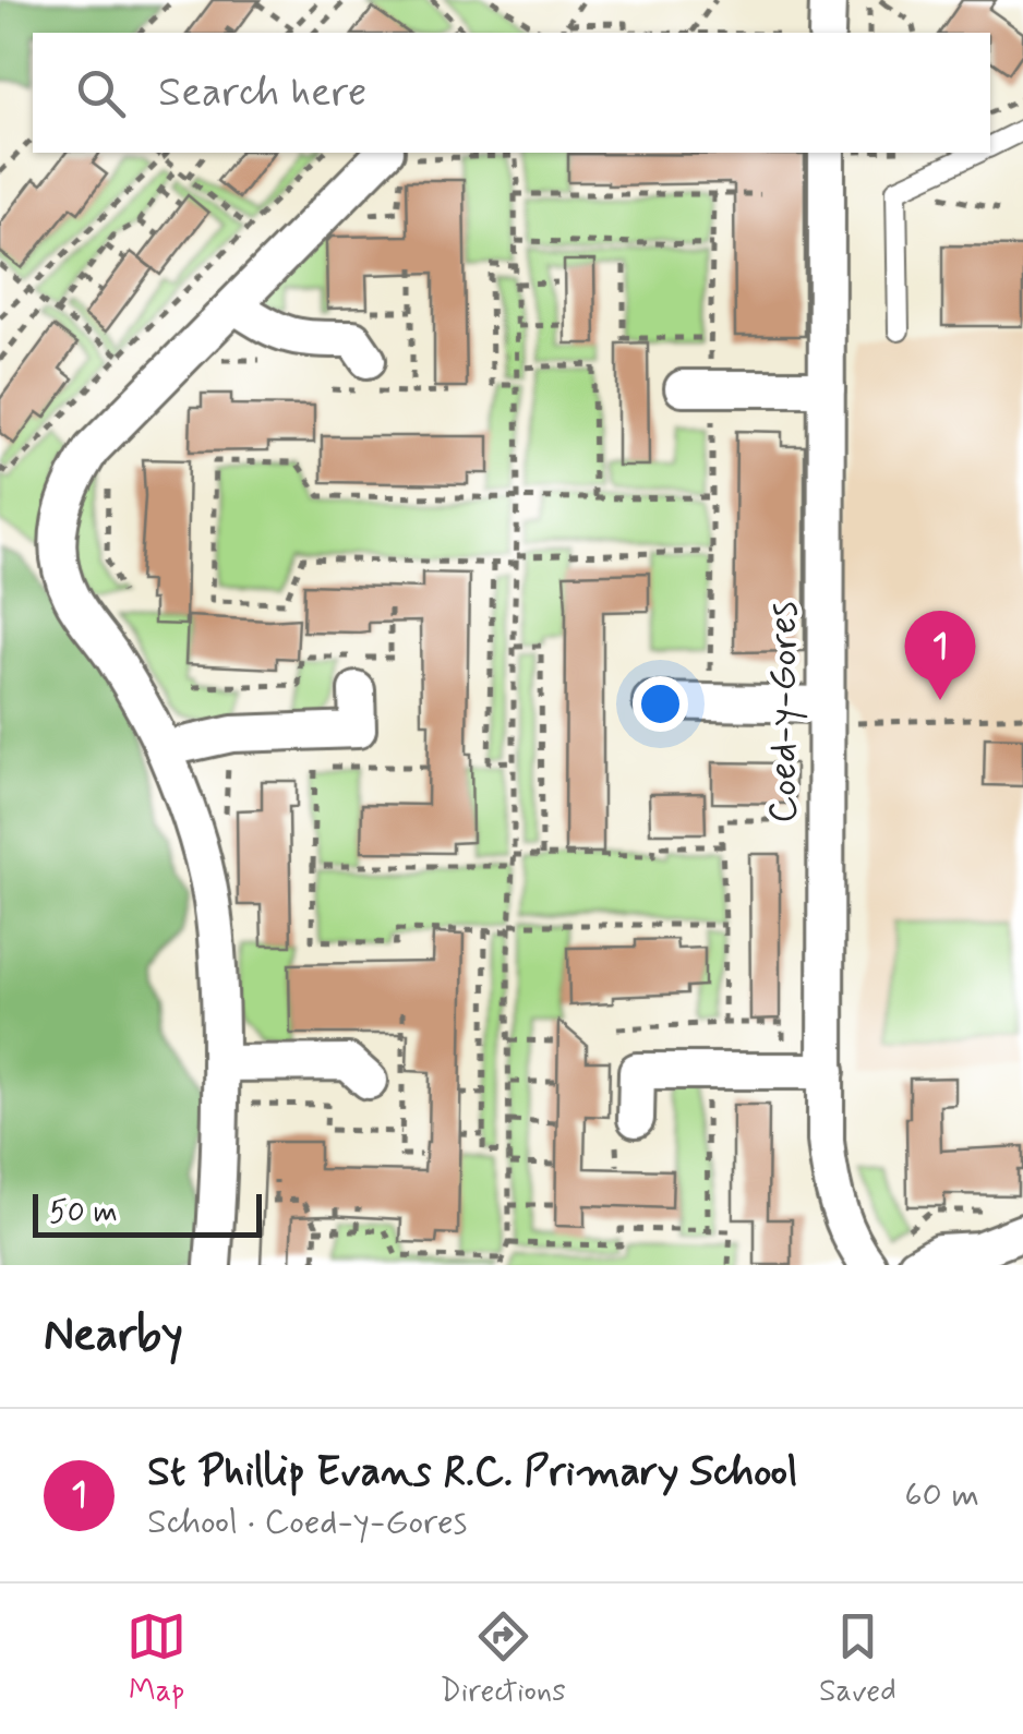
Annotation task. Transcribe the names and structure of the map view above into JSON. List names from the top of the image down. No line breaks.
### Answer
{"streets":{"street":["Coed-y-Gores"]},"scale_bar":"50 m","page":{"search":"Search here","pins":"1","scale":"50 m","heading":"Nearby","list":[{"mark":"1","name":"St Phillip Evans R.C. Primary School","note":"School · Coed-y-Gores","value":"60 m"}],"nav":["Map","Directions","Saved"]}}
